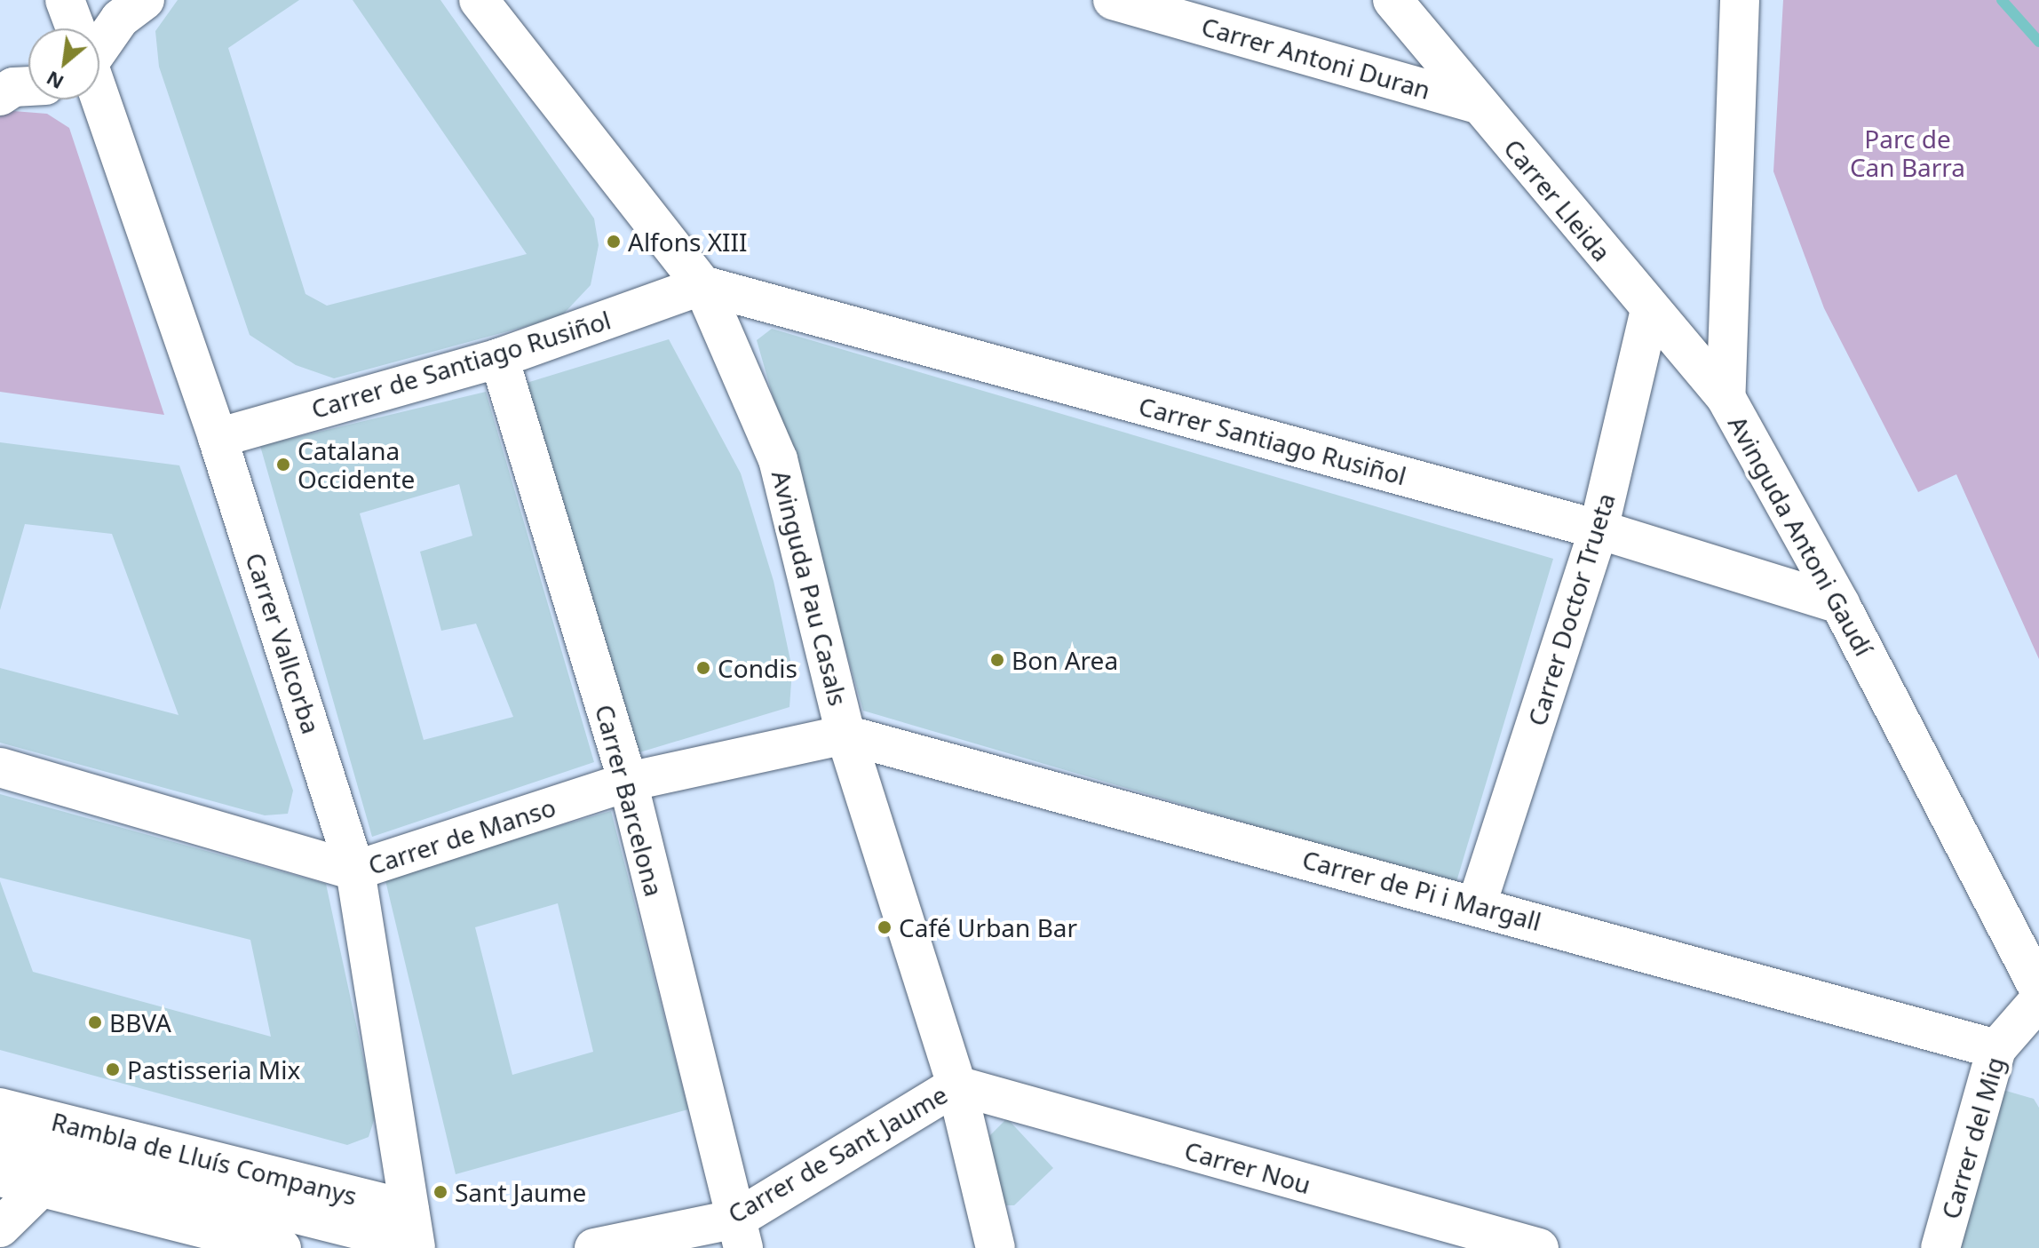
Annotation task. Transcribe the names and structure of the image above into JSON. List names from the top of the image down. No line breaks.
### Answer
{"streets":{"street":["Carrer Antoni Duran","Carrer Lleida","Carrer de Santiago Rusiñol","Carrer Santiago Rusiñol","Avinguda Antoni Gaudí","Avinguda Pau Casals","Carrer Doctor Trueta","Carrer Vallcorba","Carrer Barcelona","Carrer de Manso","Carrer de Pi i Margall","Carrer del Mig","Carrer de Sant Jaume","Rambla de Lluís Companys","Carrer Nou"]},"crossings":[["Carrer Antoni Duran","Carrer Lleida"],["Carrer Lleida","Avinguda Antoni Gaudí"],["Carrer Lleida","Carrer Doctor Trueta"],["Carrer de Santiago Rusiñol","Carrer Santiago Rusiñol"],["Carrer de Santiago Rusiñol","Avinguda Pau Casals"],["Carrer de Santiago Rusiñol","Carrer Vallcorba"],["Carrer de Santiago Rusiñol","Carrer Barcelona"],["Carrer Santiago Rusiñol","Avinguda Antoni Gaudí"],["Carrer Santiago Rusiñol","Avinguda Pau Casals"],["Carrer Santiago Rusiñol","Carrer Doctor Trueta"],["Avinguda Pau Casals","Carrer de Manso"],["Avinguda Pau Casals","Carrer de Pi i Margall"],["Avinguda Pau Casals","Carrer de Sant Jaume"],["Avinguda Pau Casals","Carrer Nou"],["Carrer Doctor Trueta","Carrer de Pi i Margall"],["Carrer Vallcorba","Carrer de Manso"],["Carrer Vallcorba","Rambla de Lluís Companys"],["Carrer Barcelona","Carrer de Manso"],["Carrer Barcelona","Carrer de Sant Jaume"],["Carrer de Manso","Carrer de Pi i Margall"],["Carrer de Pi i Margall","Carrer del Mig"],["Carrer de Sant Jaume","Carrer Nou"]],"parks":["Parc de Can Barra"],"places":["Alfons XIII","Catalana Occidente","Bon Area","Condis","Café Urban Bar","BBVA","Pastisseria Mix","Sant Jaume"],"north":"bottom left"}
